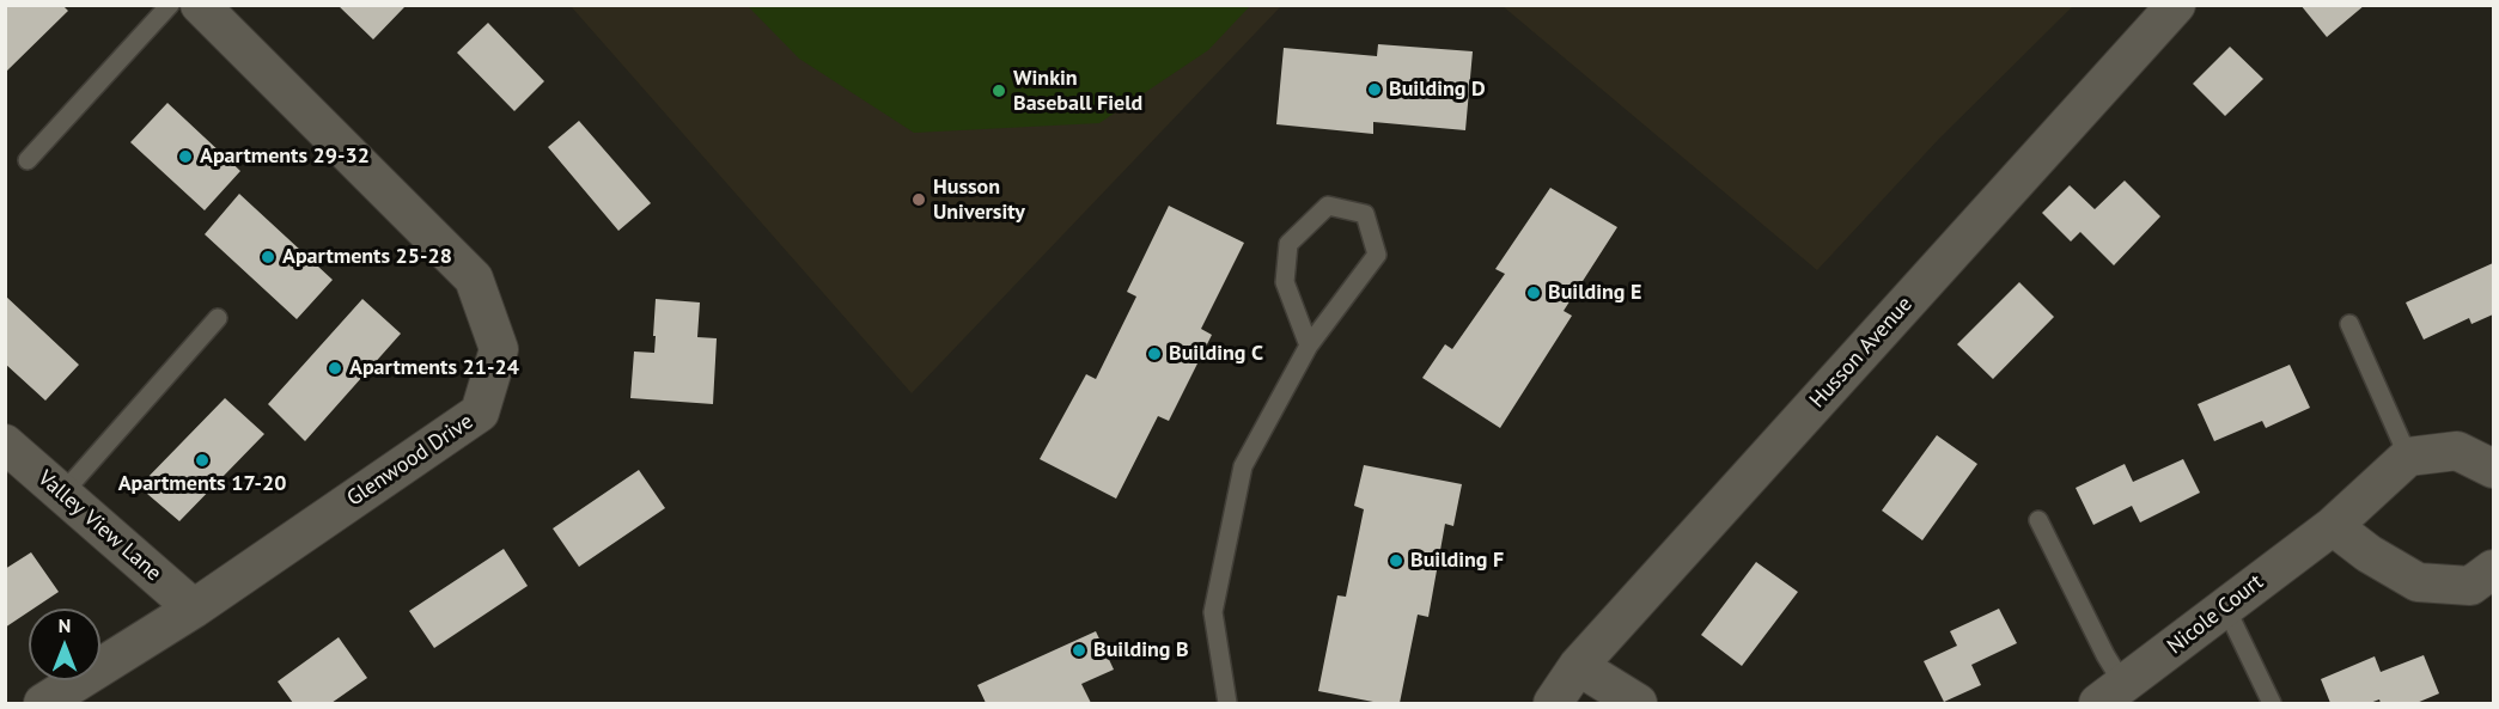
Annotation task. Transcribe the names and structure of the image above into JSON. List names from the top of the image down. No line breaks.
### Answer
{"streets":{"street":["Husson Avenue","Glenwood Drive","Valley View Lane","Nicole Court"]},"crossings":[["Glenwood Drive","Valley View Lane"]],"places":["Building D","Winkin Baseball Field","Apartments 29-32","Husson University","Apartments 25-28","Building E","Building C","Apartments 21-24","Apartments 17-20","Building F","Building B"],"north":"top"}
